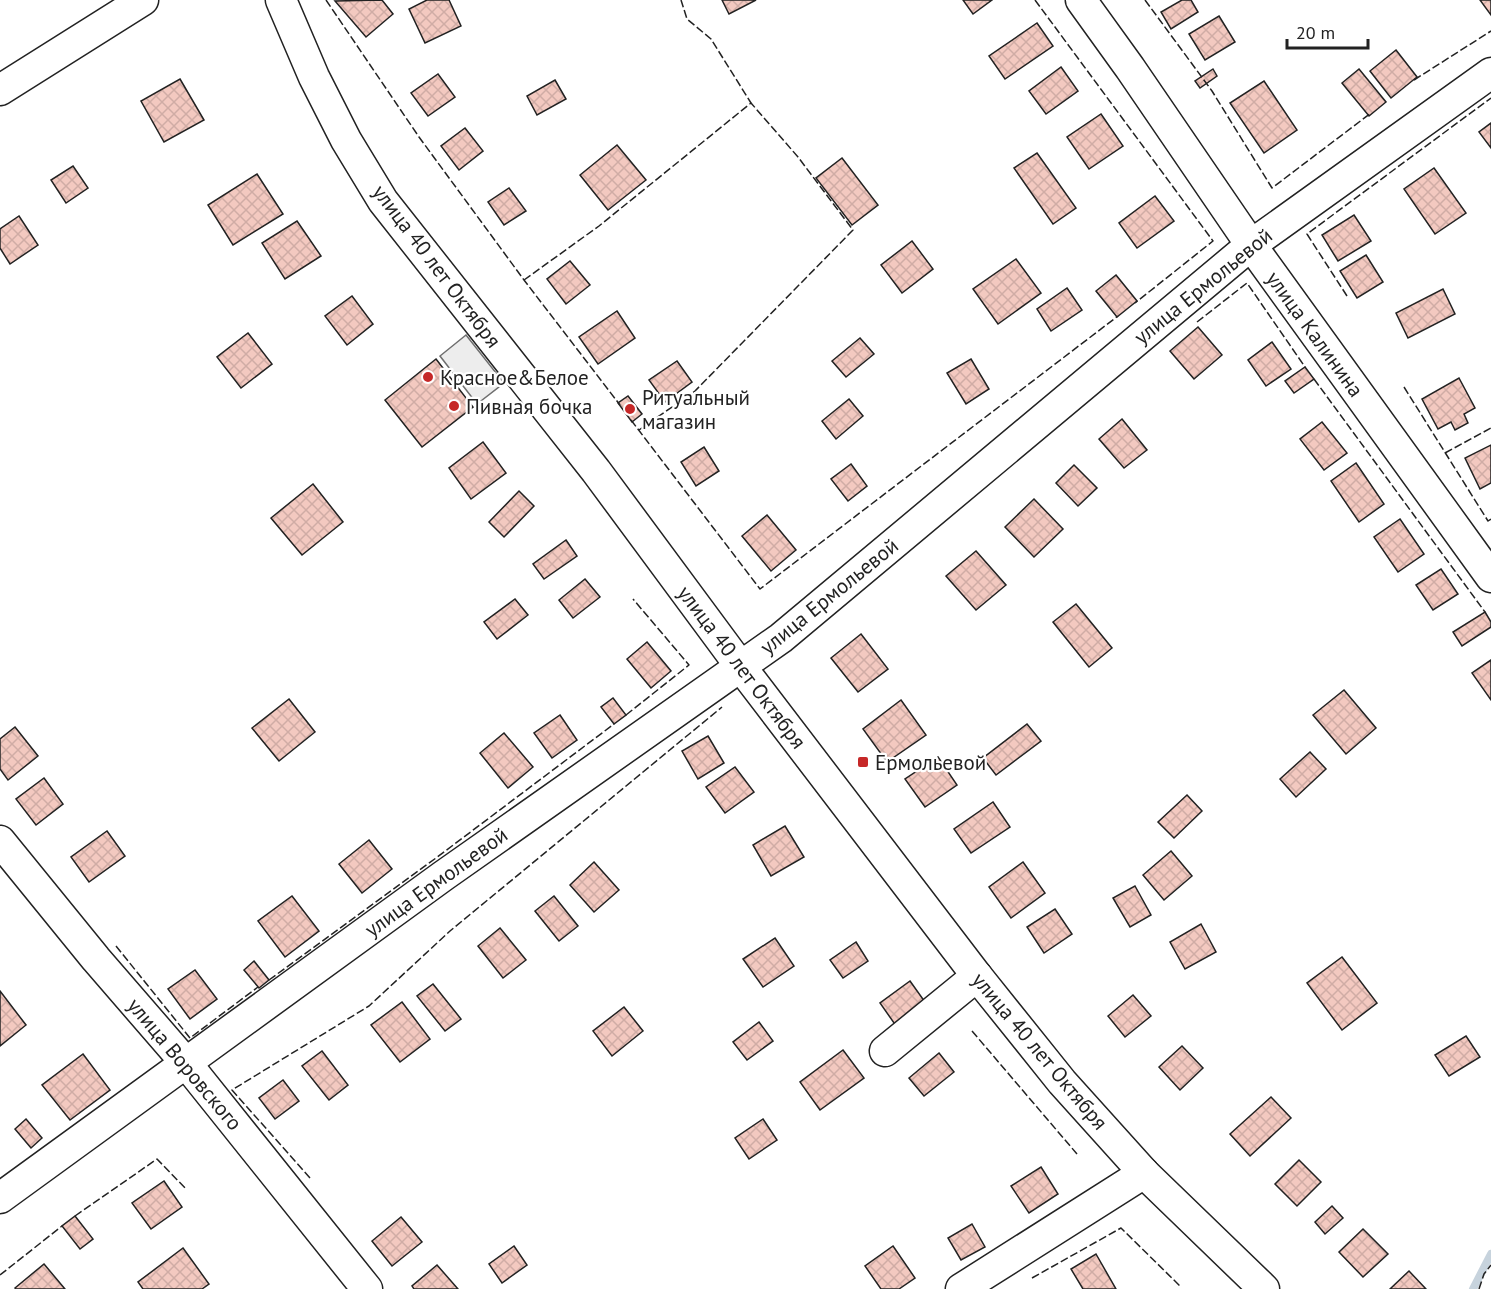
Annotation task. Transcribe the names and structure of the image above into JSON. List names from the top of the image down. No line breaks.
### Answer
{"streets":{"street":["улица 40 лет Октября","улица Ермольевой","улица Калинина","улица Воровского"]},"crossings":[["улица 40 лет Октября","улица Ермольевой"],["улица Ермольевой","улица Калинина"],["улица Ермольевой","улица Воровского"]],"places":{"other":["Красное&Белое","Пивная бочка","Ритуальный магазин"],"transit":["Ермольевой"]},"scale_bar":"20 m"}
